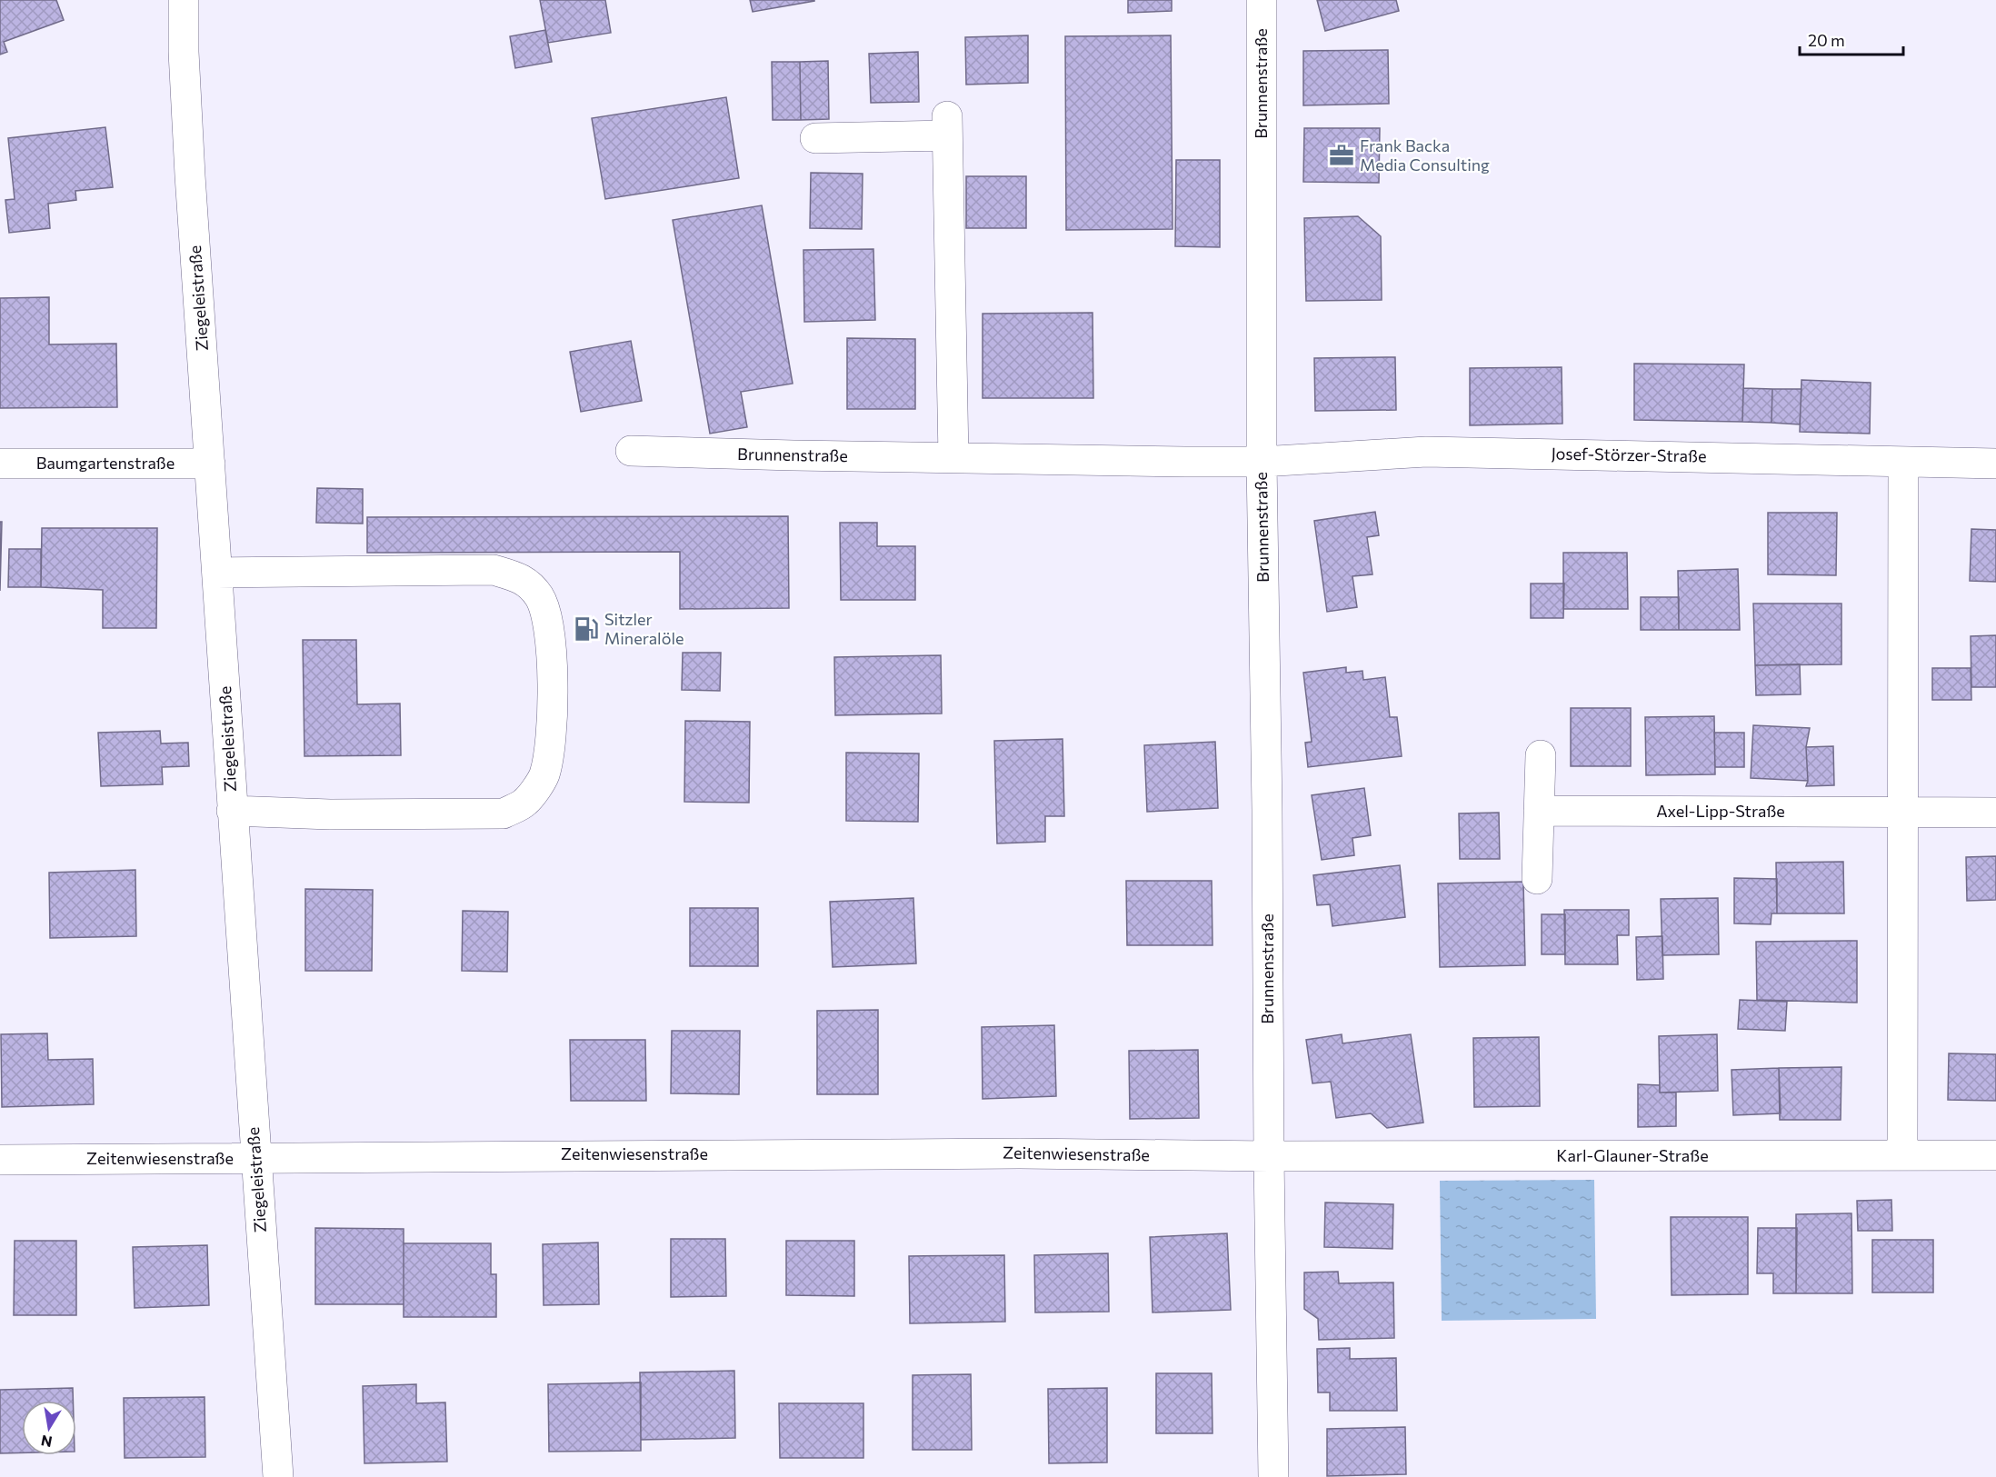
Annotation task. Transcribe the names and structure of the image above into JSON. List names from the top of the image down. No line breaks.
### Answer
{"streets":{"street":["Brunnenstraße","Ziegeleistraße","Josef-Störzer-Straße","Baumgartenstraße","Axel-Lipp-Straße","Zeitenwiesenstraße","Karl-Glauner-Straße"]},"crossings":[["Brunnenstraße","Josef-Störzer-Straße"],["Brunnenstraße","Zeitenwiesenstraße"],["Brunnenstraße","Karl-Glauner-Straße"],["Ziegeleistraße","Baumgartenstraße"],["Ziegeleistraße","Zeitenwiesenstraße"],["Zeitenwiesenstraße","Karl-Glauner-Straße"]],"places":{"office":["Frank Backa Media Consulting"],"fuel station":["Sitzler Mineralöle"]},"scale_bar":"20 m","north":"bottom"}
